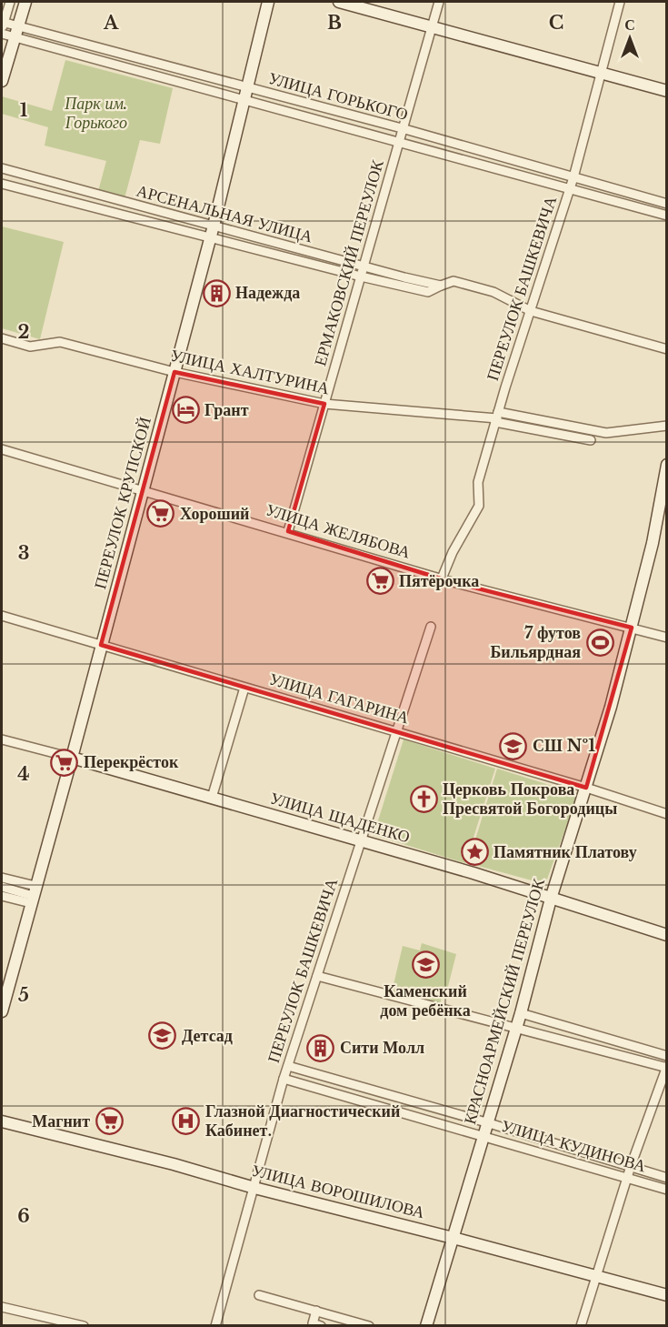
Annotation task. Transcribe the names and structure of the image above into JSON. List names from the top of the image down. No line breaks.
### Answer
{"streets":{"street":["УЛИЦА ГОРЬКОГО","АРСЕНАЛЬНАЯ УЛИЦА","ЕРМАКОВСКИЙ ПЕРЕУЛОК","ПЕРЕУЛОК БАШКЕВИЧА","УЛИЦА ХАЛТУРИНА","ПЕРЕУЛОК КРУПСКОЙ","УЛИЦА ЖЕЛЯБОВА","УЛИЦА ГАГАРИНА","УЛИЦА ЩАДЕНКО","КРАСНОАРМЕЙСКИЙ ПЕРЕУЛОК","УЛИЦА КУДИНОВА","УЛИЦА ВОРОШИЛОВА"]},"crossings":[["УЛИЦА ГОРЬКОГО","ЕРМАКОВСКИЙ ПЕРЕУЛОК"],["УЛИЦА ГОРЬКОГО","ПЕРЕУЛОК БАШКЕВИЧА"],["УЛИЦА ГОРЬКОГО","ПЕРЕУЛОК КРУПСКОЙ"],["АРСЕНАЛЬНАЯ УЛИЦА","ЕРМАКОВСКИЙ ПЕРЕУЛОК"],["АРСЕНАЛЬНАЯ УЛИЦА","ПЕРЕУЛОК БАШКЕВИЧА"],["АРСЕНАЛЬНАЯ УЛИЦА","ПЕРЕУЛОК КРУПСКОЙ"],["ЕРМАКОВСКИЙ ПЕРЕУЛОК","УЛИЦА ХАЛТУРИНА"],["ЕРМАКОВСКИЙ ПЕРЕУЛОК","УЛИЦА ЖЕЛЯБОВА"],["ПЕРЕУЛОК БАШКЕВИЧА","УЛИЦА ХАЛТУРИНА"],["ПЕРЕУЛОК БАШКЕВИЧА","УЛИЦА ЖЕЛЯБОВА"],["ПЕРЕУЛОК БАШКЕВИЧА","УЛИЦА ГАГАРИНА"],["ПЕРЕУЛОК БАШКЕВИЧА","УЛИЦА ЩАДЕНКО"],["ПЕРЕУЛОК БАШКЕВИЧА","УЛИЦА КУДИНОВА"],["ПЕРЕУЛОК БАШКЕВИЧА","УЛИЦА ВОРОШИЛОВА"],["УЛИЦА ХАЛТУРИНА","ПЕРЕУЛОК КРУПСКОЙ"],["ПЕРЕУЛОК КРУПСКОЙ","УЛИЦА ЖЕЛЯБОВА"],["ПЕРЕУЛОК КРУПСКОЙ","УЛИЦА ГАГАРИНА"],["ПЕРЕУЛОК КРУПСКОЙ","УЛИЦА ЩАДЕНКО"],["УЛИЦА ЖЕЛЯБОВА","КРАСНОАРМЕЙСКИЙ ПЕРЕУЛОК"],["УЛИЦА ГАГАРИНА","КРАСНОАРМЕЙСКИЙ ПЕРЕУЛОК"],["УЛИЦА ЩАДЕНКО","КРАСНОАРМЕЙСКИЙ ПЕРЕУЛОК"],["КРАСНОАРМЕЙСКИЙ ПЕРЕУЛОК","УЛИЦА КУДИНОВА"],["КРАСНОАРМЕЙСКИЙ ПЕРЕУЛОК","УЛИЦА ВОРОШИЛОВА"]],"parks":["Парк им. Горького"],"places":{"building":["Надежда","Сити Молл"],"hotel":["Грант"],"supermarket":["Хороший","Пятёрочка","Перекрёсток","Магнит"],"sports":["7 футов Бильярдная"],"school or university":["СШ №1","Каменский дом ребёнка","Детсад"],"church":["Церковь Покрова Пресвятой Богородицы"],"place":["Памятник Платову"],"hospital":["Глазной Диагностический Кабинет."]},"north":"top","grid":{"columns":["A","B","C"],"rows":["1","2","3","4","5","6"]}}
